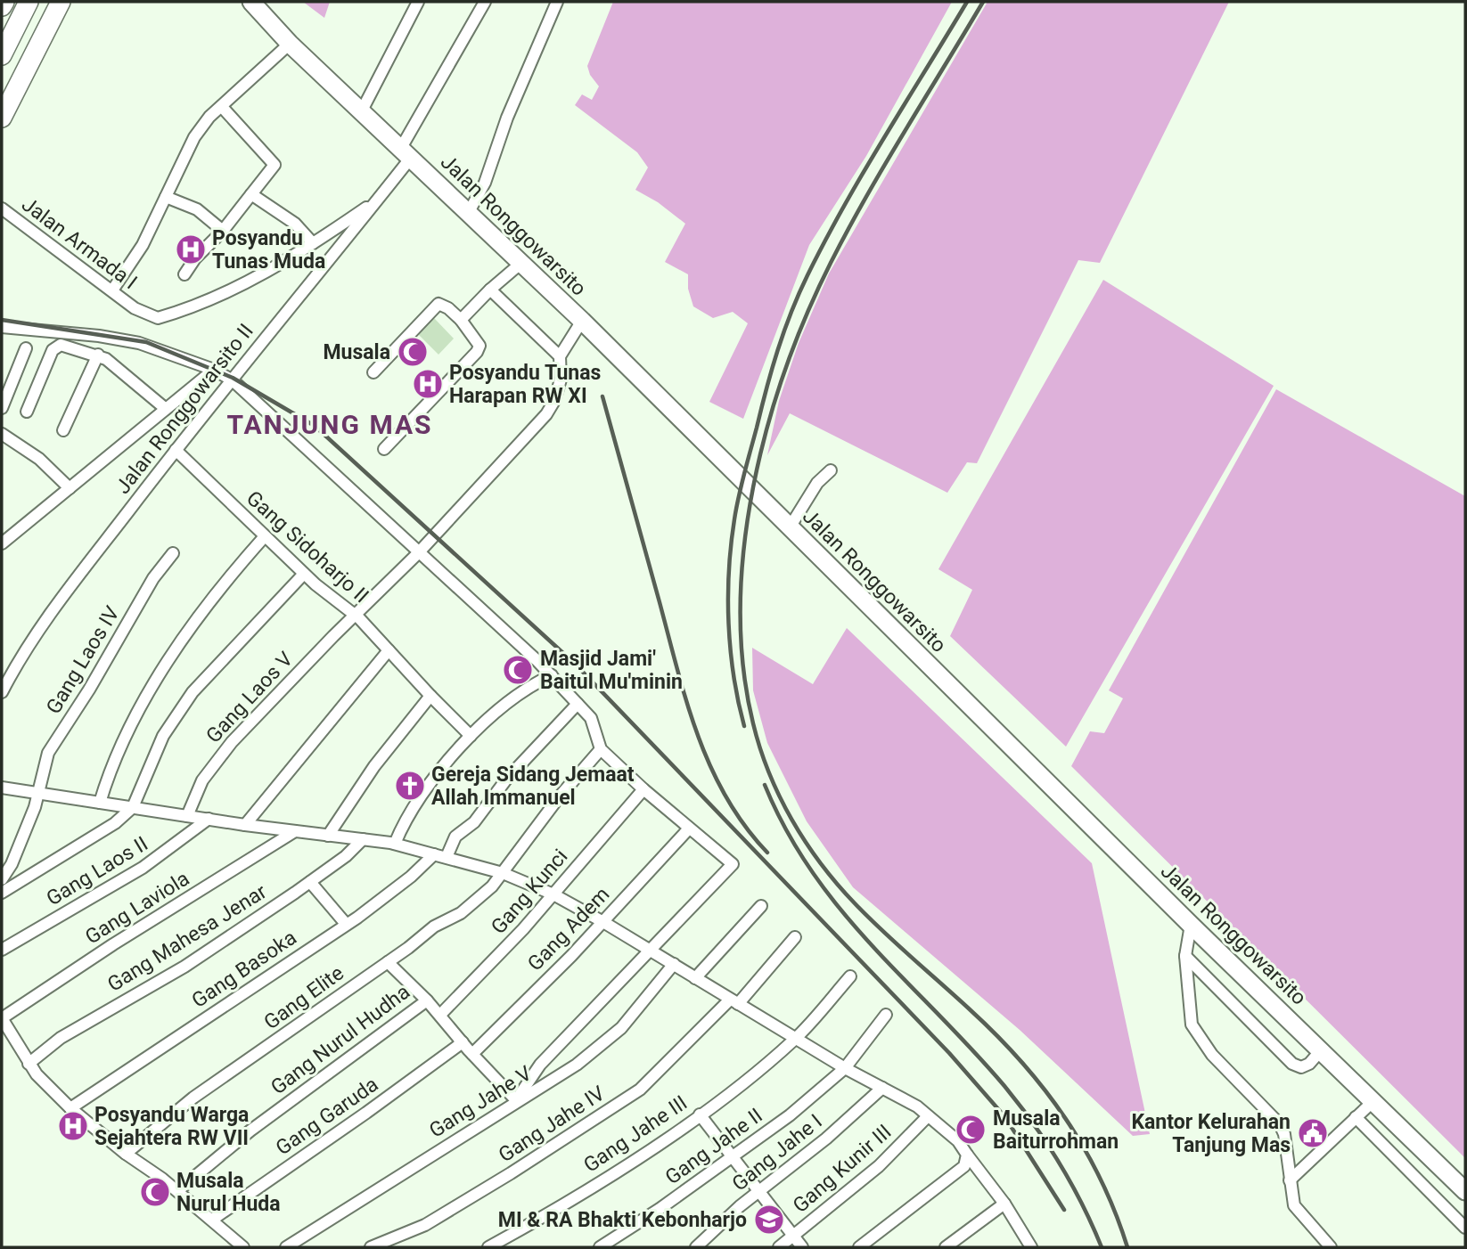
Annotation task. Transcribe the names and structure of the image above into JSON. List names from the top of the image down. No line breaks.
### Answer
{"streets":{"main road":["Jalan Ronggowarsito"],"street":["Jalan Armada I","Jalan Ronggowarsito II","Gang Sidoharjo II","Gang Laos IV","Gang Laos V","Gang Laos II","Gang Kunci","Gang Laviola","Gang Adem","Gang Mahesa Jenar","Gang Basoka","Gang Elite","Gang Nurul Hudha","Gang Jahe V","Gang Garuda","Gang Jahe IV","Gang Jahe III","Gang Jahe II","Gang Jahe I","Gang Kunir III"]},"crossings":[["Jalan Ronggowarsito","Jalan Ronggowarsito II"],["Jalan Ronggowarsito II","Gang Sidoharjo II"],["Gang Sidoharjo II","Gang Laos V"],["Gang Elite","Gang Nurul Hudha"]],"districts":["TANJUNG MAS"],"places":{"hospital":["Posyandu Tunas Muda","Posyandu Tunas Harapan RW XI","Posyandu Warga Sejahtera RW VII"],"mosque":["Musala","Masjid Jami' Baitul Mu'minin","Musala Baiturrohman","Musala Nurul Huda"],"church":["Gereja Sidang Jemaat Allah Immanuel"],"public building":["Kantor Kelurahan Tanjung Mas"],"school or university":["MI & RA Bhakti Kebonharjo"]}}
